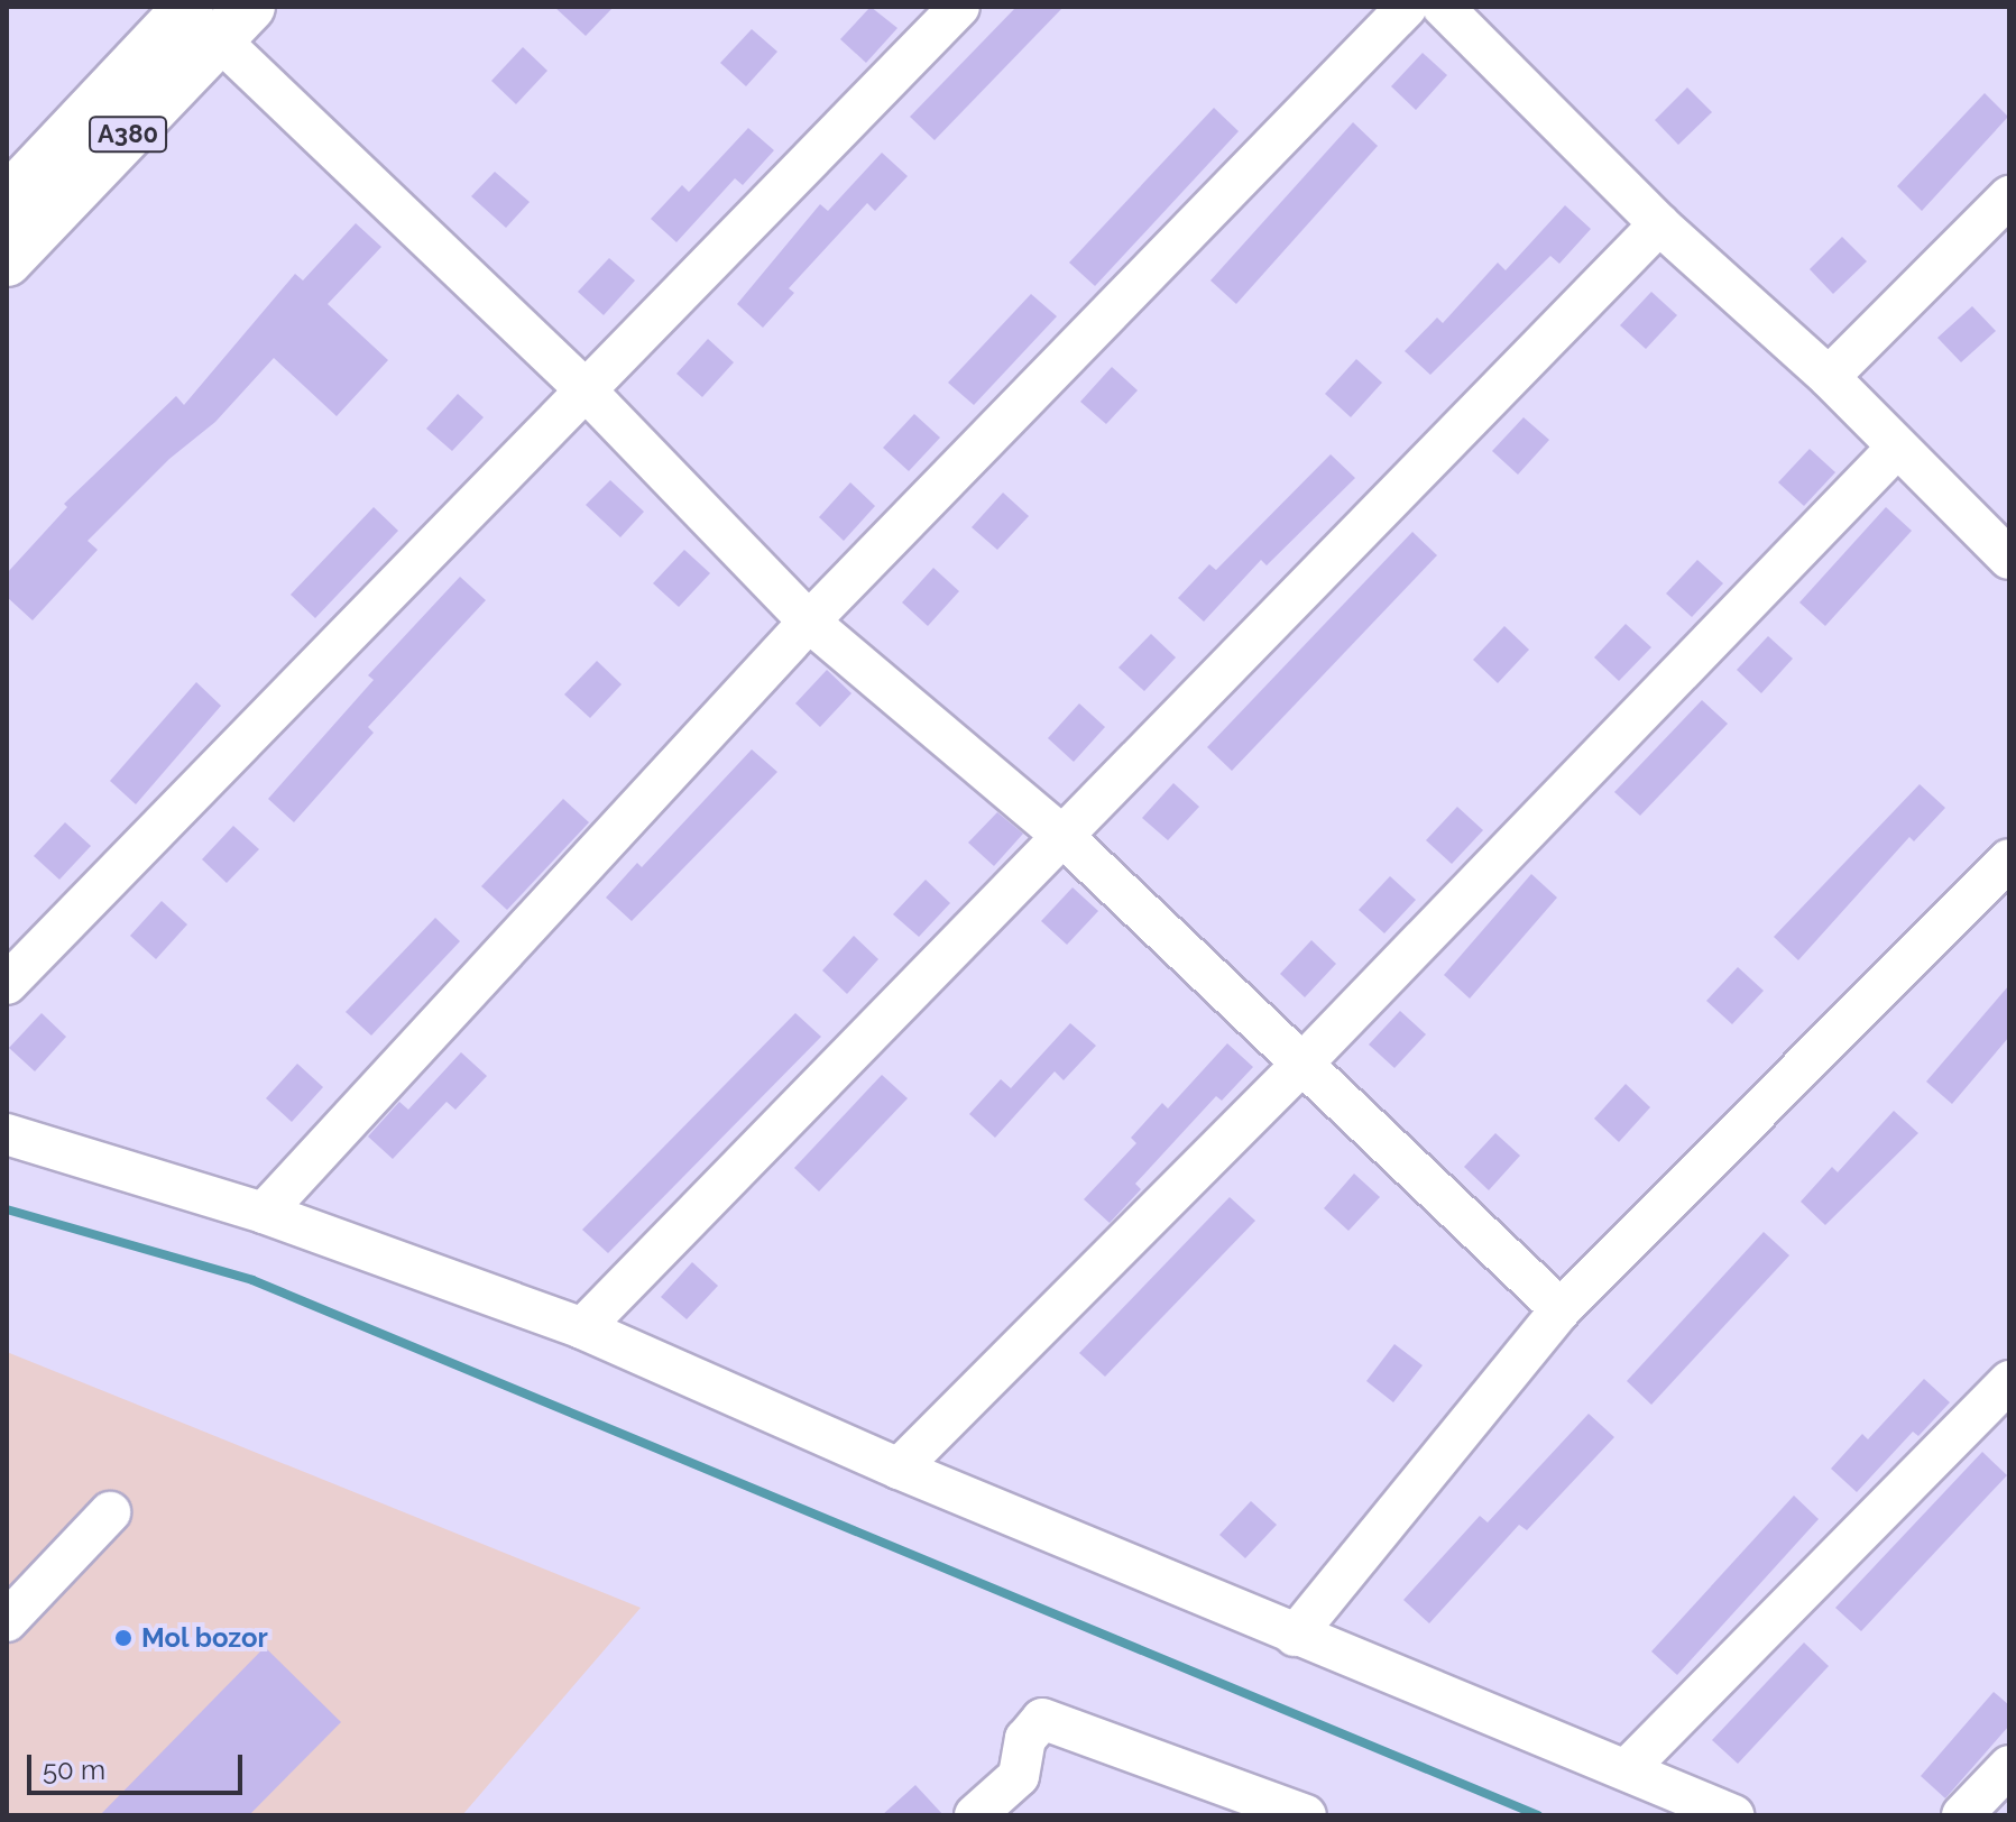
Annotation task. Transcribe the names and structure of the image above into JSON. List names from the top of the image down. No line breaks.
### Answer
{"streets":{"highway":["A380"]},"places":["Mol bozor"],"scale_bar":"50 m"}
